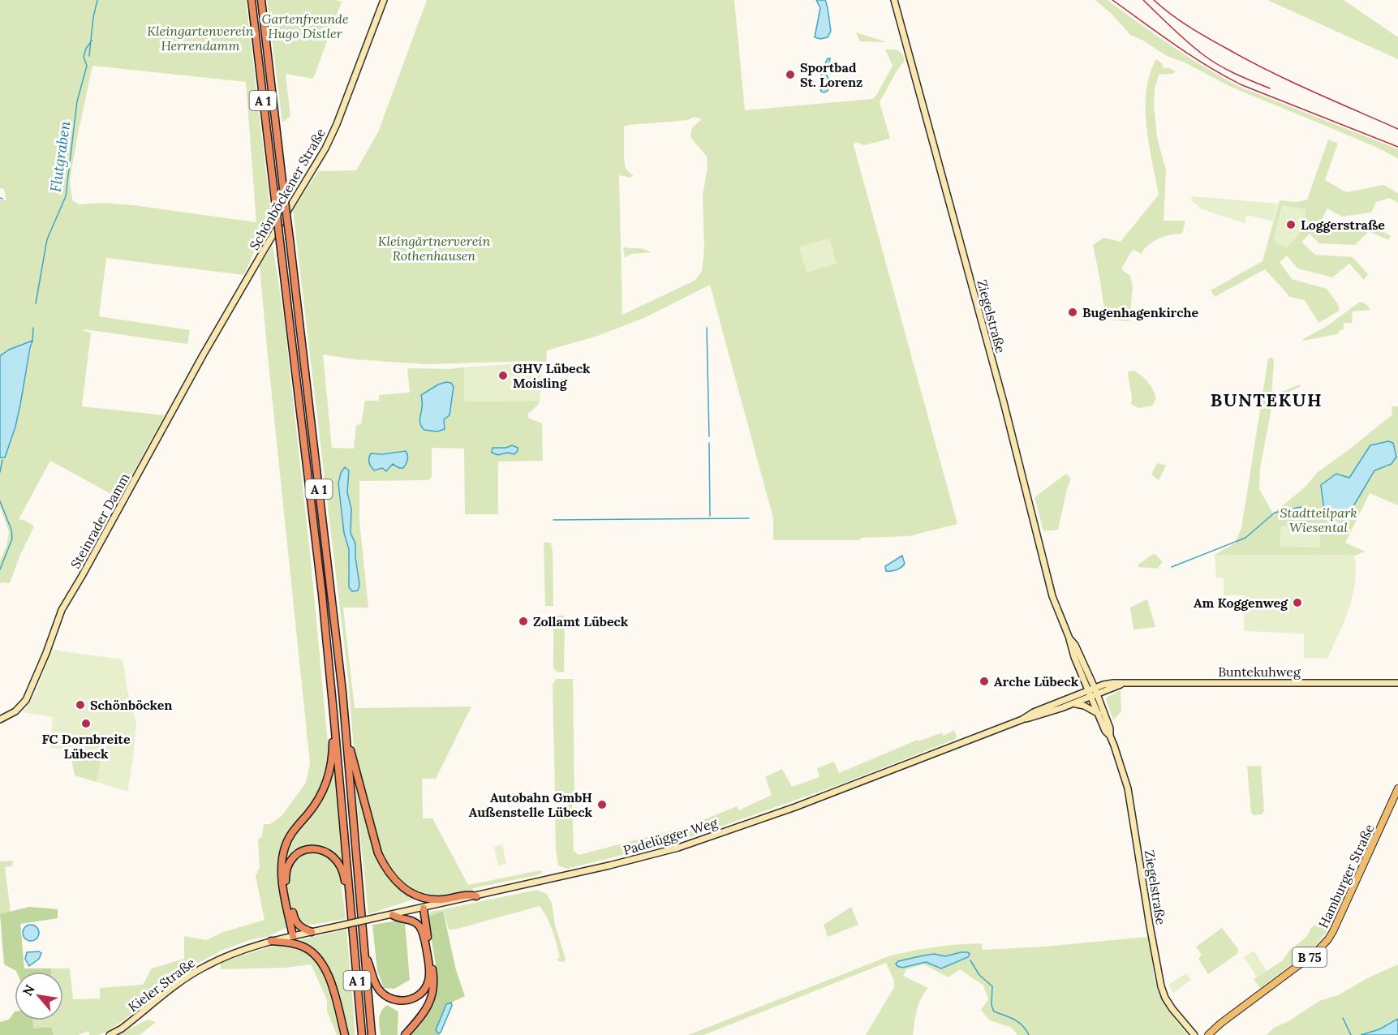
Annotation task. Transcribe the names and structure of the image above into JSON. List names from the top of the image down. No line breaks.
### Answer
{"streets":{"highway":["A 1"],"main road":["Schönböckener Straße","Ziegelstraße","Steinrader Damm","Buntekuhweg","Padelügger Weg","Hamburger Straße","B 75","Kieler Straße"]},"crossings":[["Schönböckener Straße","Steinrader Damm"],["Ziegelstraße","Buntekuhweg"],["Ziegelstraße","Padelügger Weg"],["Buntekuhweg","Padelügger Weg"],["Padelügger Weg","Kieler Straße"]],"districts":["BUNTEKUH"],"water":["Flutgraben"],"parks":["Gartenfreunde Hugo Distler","Kleingartenverein Herrendamm","Kleingärtnerverein Rothenhausen","Stadtteilpark Wiesental"],"places":["Sportbad St. Lorenz","Loggerstraße","Bugenhagenkirche","GHV Lübeck Moisling","Am Koggenweg","Zollamt Lübeck","Arche Lübeck","Schönböcken","FC Dornbreite Lübeck","Autobahn GmbH Außenstelle Lübeck"],"north":"top left"}
